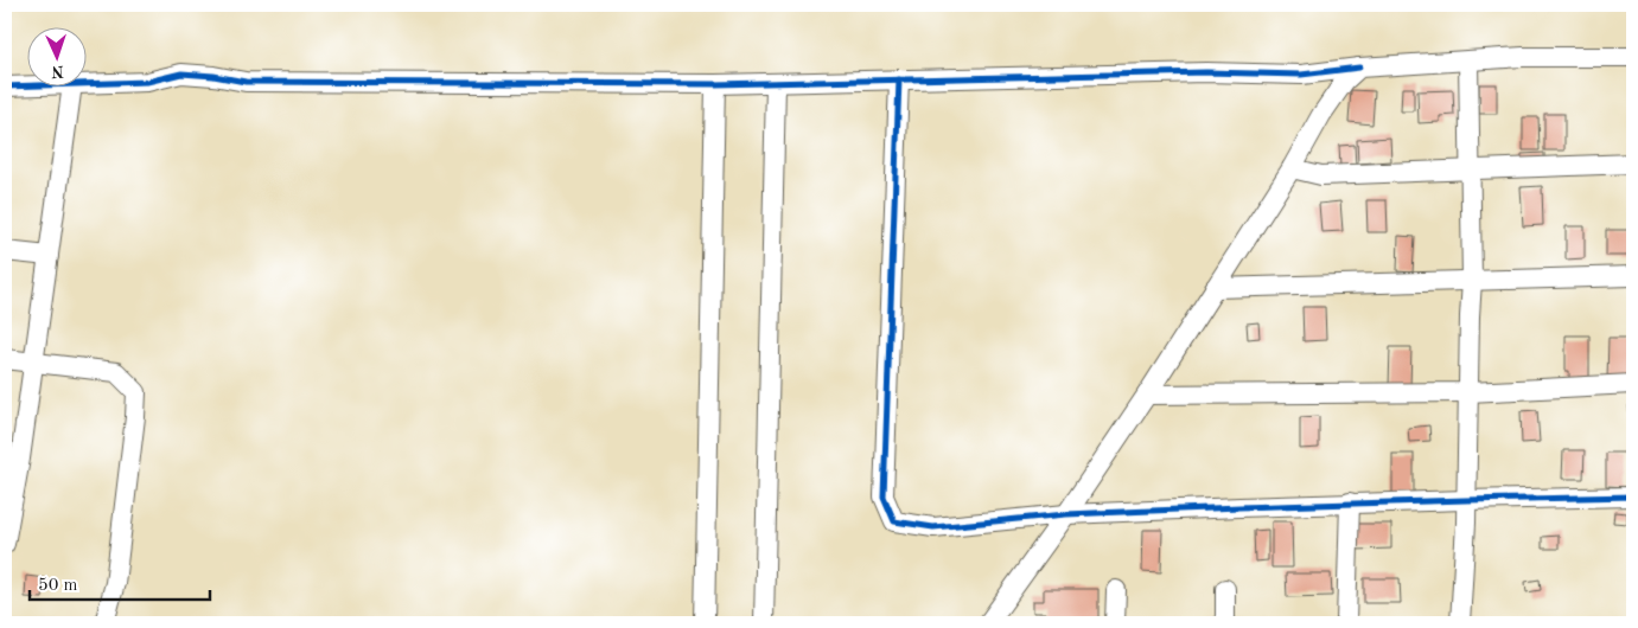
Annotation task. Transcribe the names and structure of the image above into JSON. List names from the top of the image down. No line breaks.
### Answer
{"scale_bar":"50 m","north":"bottom"}
